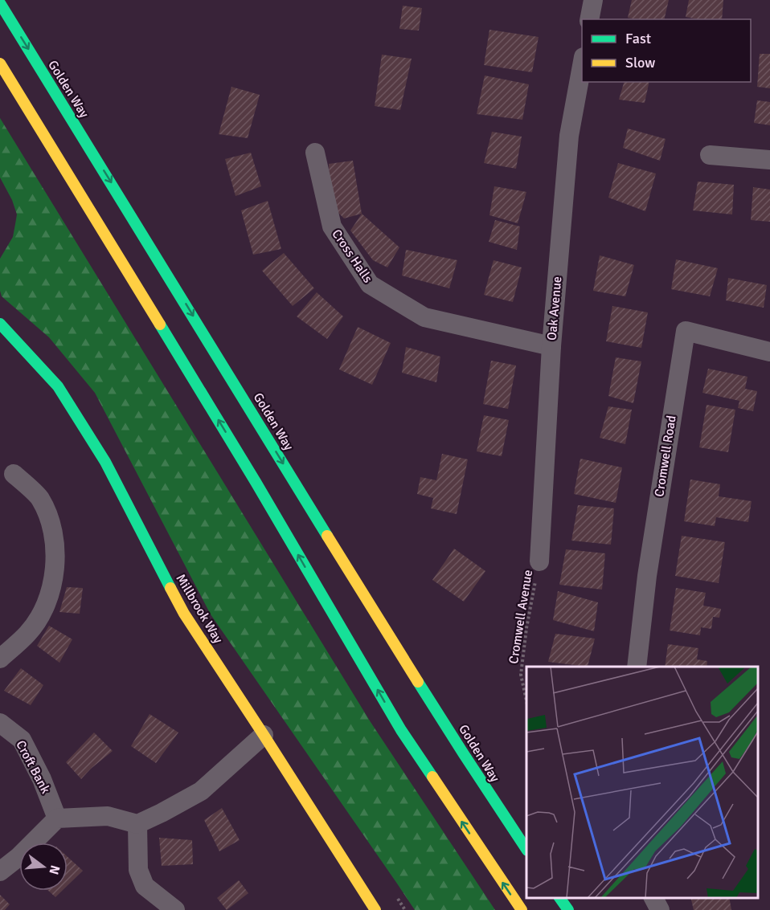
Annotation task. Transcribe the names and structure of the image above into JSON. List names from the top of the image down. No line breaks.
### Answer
{"streets":{"main road":["Golden Way","Millbrook Way"],"street":["Cross Halls","Oak Avenue","Cromwell Road","Croft Bank"],"path":["Cromwell Avenue"]},"crossings":[["Cross Halls","Oak Avenue"],["Oak Avenue","Cromwell Avenue"]],"legend":["Fast","Slow"],"north":"right"}
